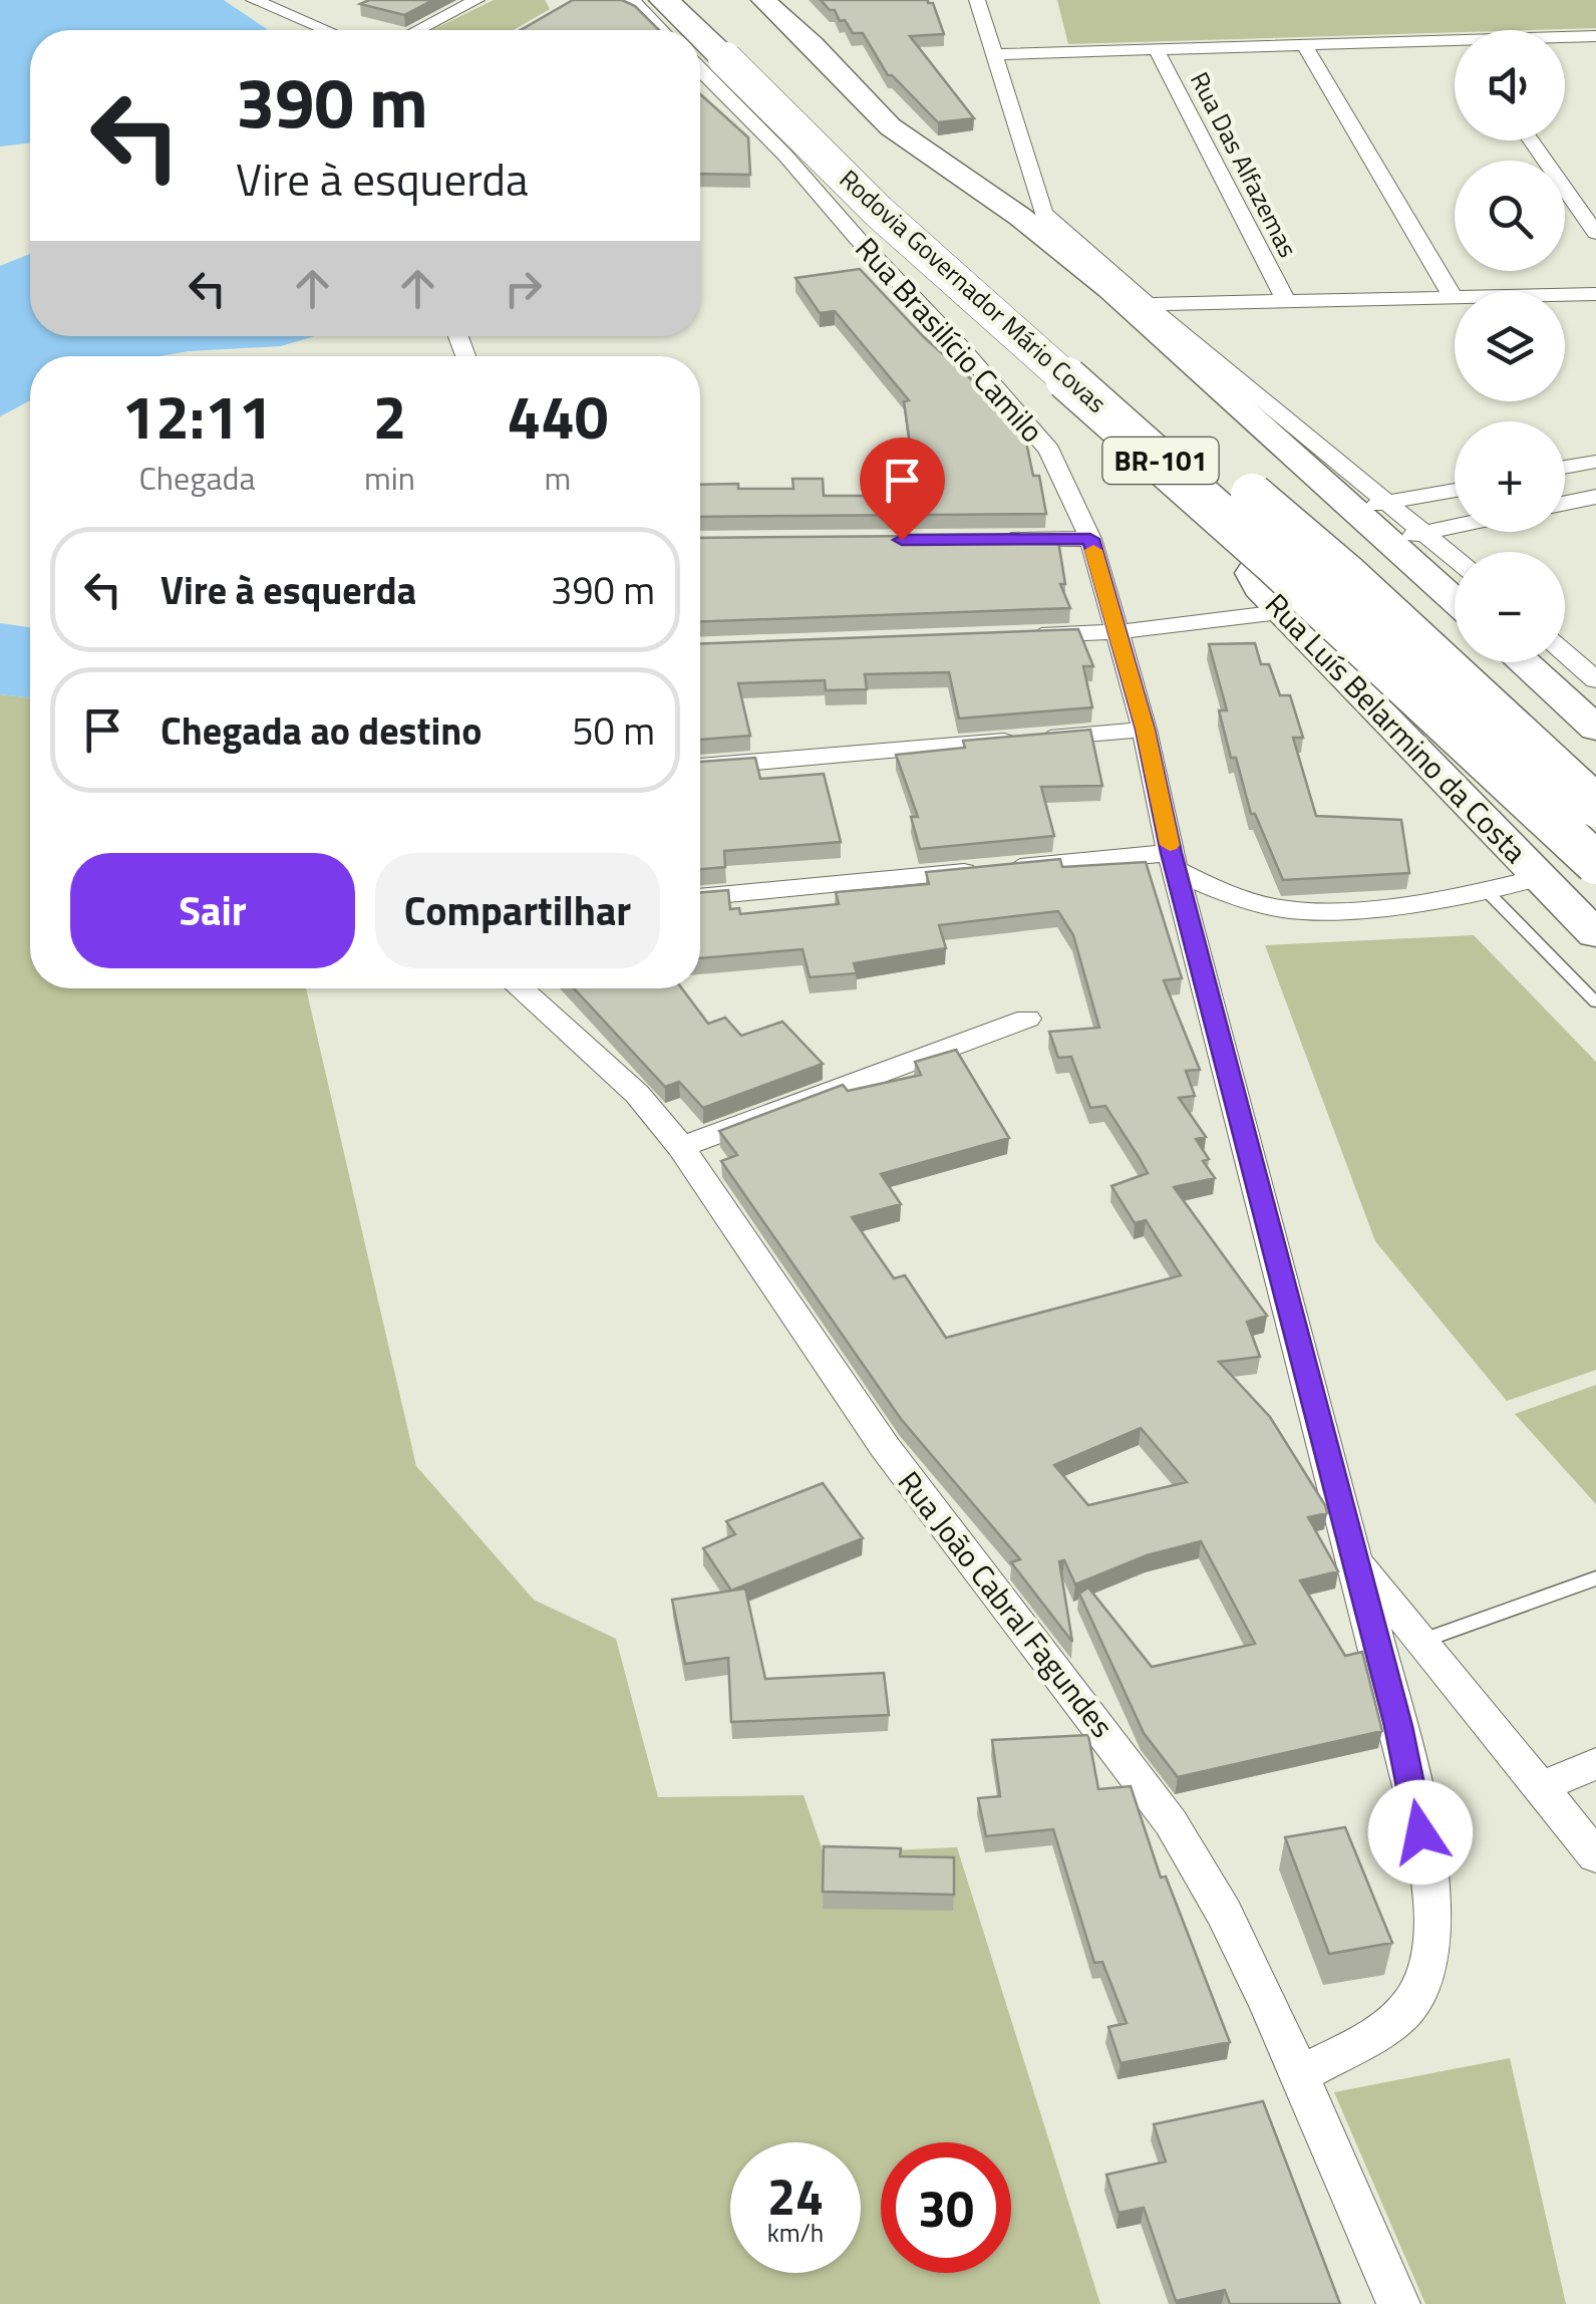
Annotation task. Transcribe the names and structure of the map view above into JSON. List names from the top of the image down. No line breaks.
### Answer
{"streets":{"highway":["Rodovia Governador Mário Covas","BR-101"],"street":["Rua Das Alfazemas","Rua Brasilício Camilo","Rua Luís Belarmino da Costa","Rua João Cabral Fagundes"]},"crossings":[["Rodovia Governador Mário Covas","Rua Brasilício Camilo"],["Rua Brasilício Camilo","Rua João Cabral Fagundes"]],"page":{"map_buttons":["+","−"],"turn":["390 m","Vire à esquerda"],"eta":["12:11","Chegada","2","min","440","m"],"list":[{"name":"Vire à esquerda","value":"390 m"},{"name":"Chegada ao destino","value":"50 m"}],"buttons":["Sair","Compartilhar"],"speed":"24 km/h","limit":"30"}}
